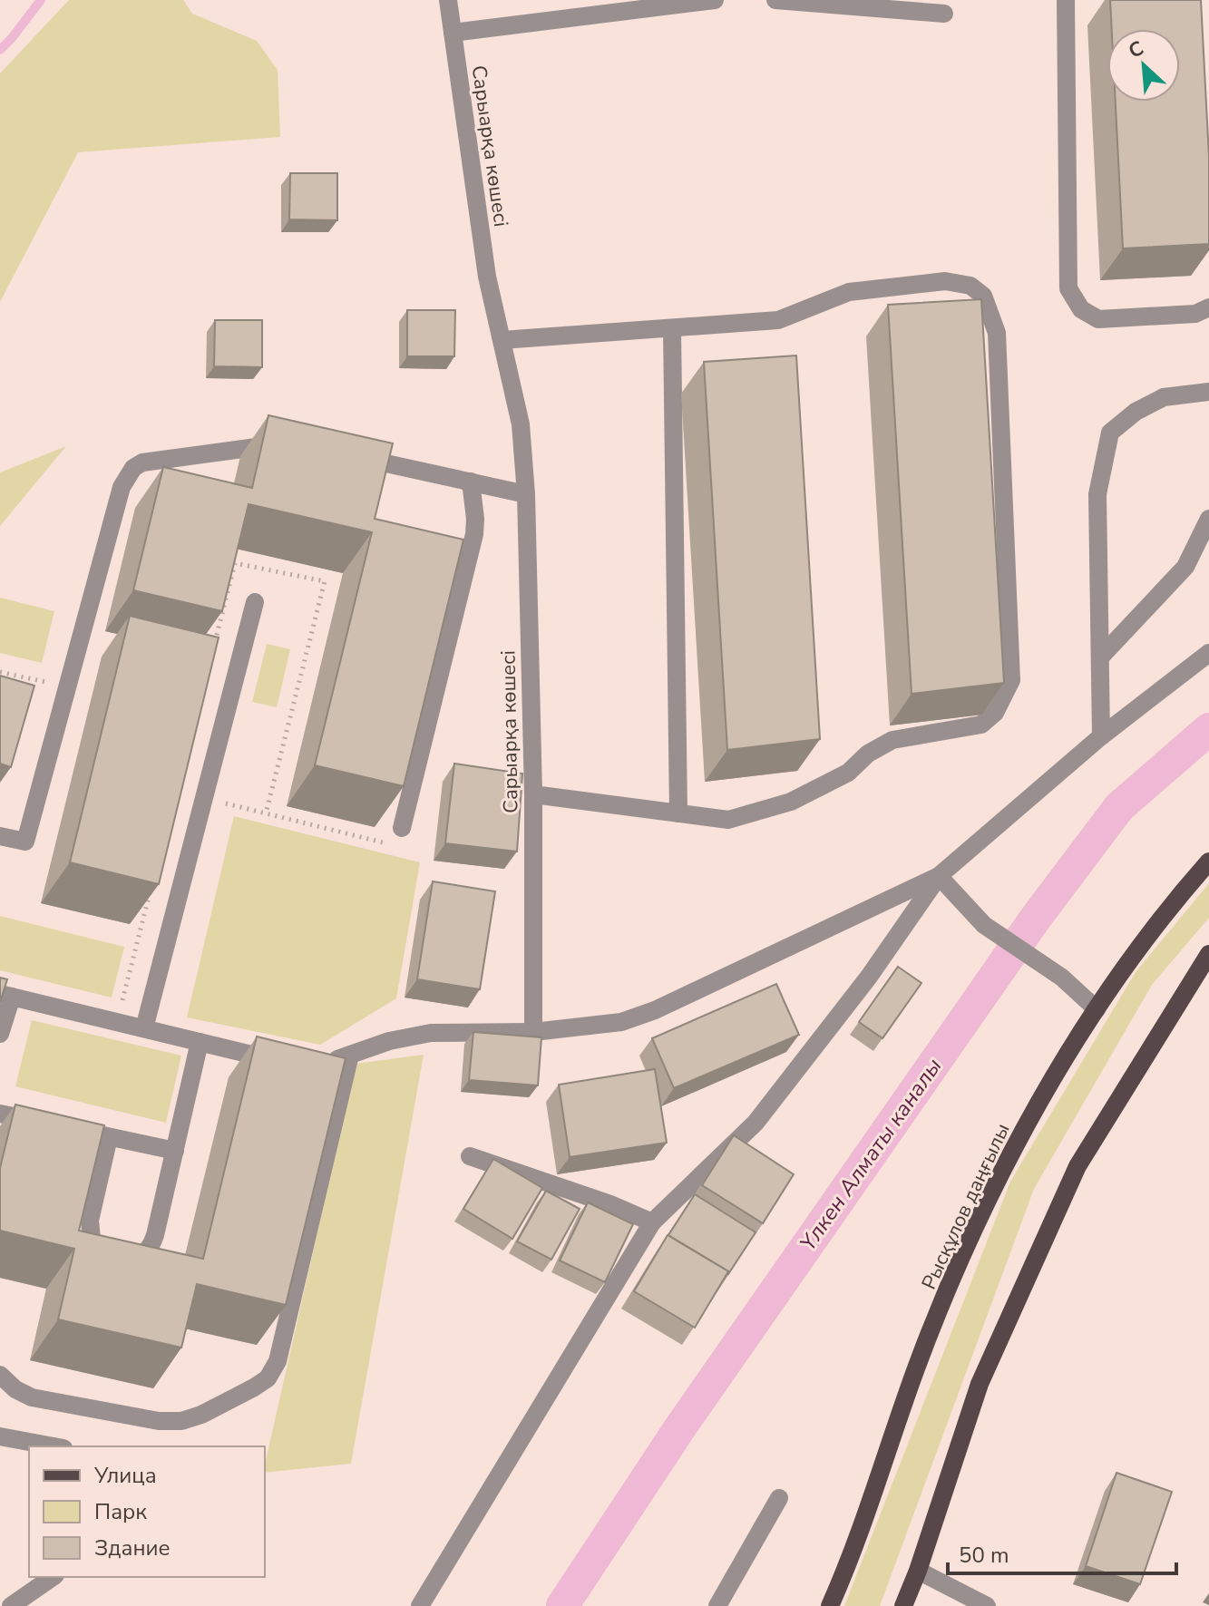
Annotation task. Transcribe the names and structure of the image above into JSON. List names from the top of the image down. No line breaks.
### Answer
{"streets":{"main road":["Рысқұлов даңғылы"],"street":["Сарыарқа көшесі"]},"water":["Үлкен Алматы каналы"],"legend":["Улица","Парк","Здание"],"scale_bar":"50 m","north":"top left"}
